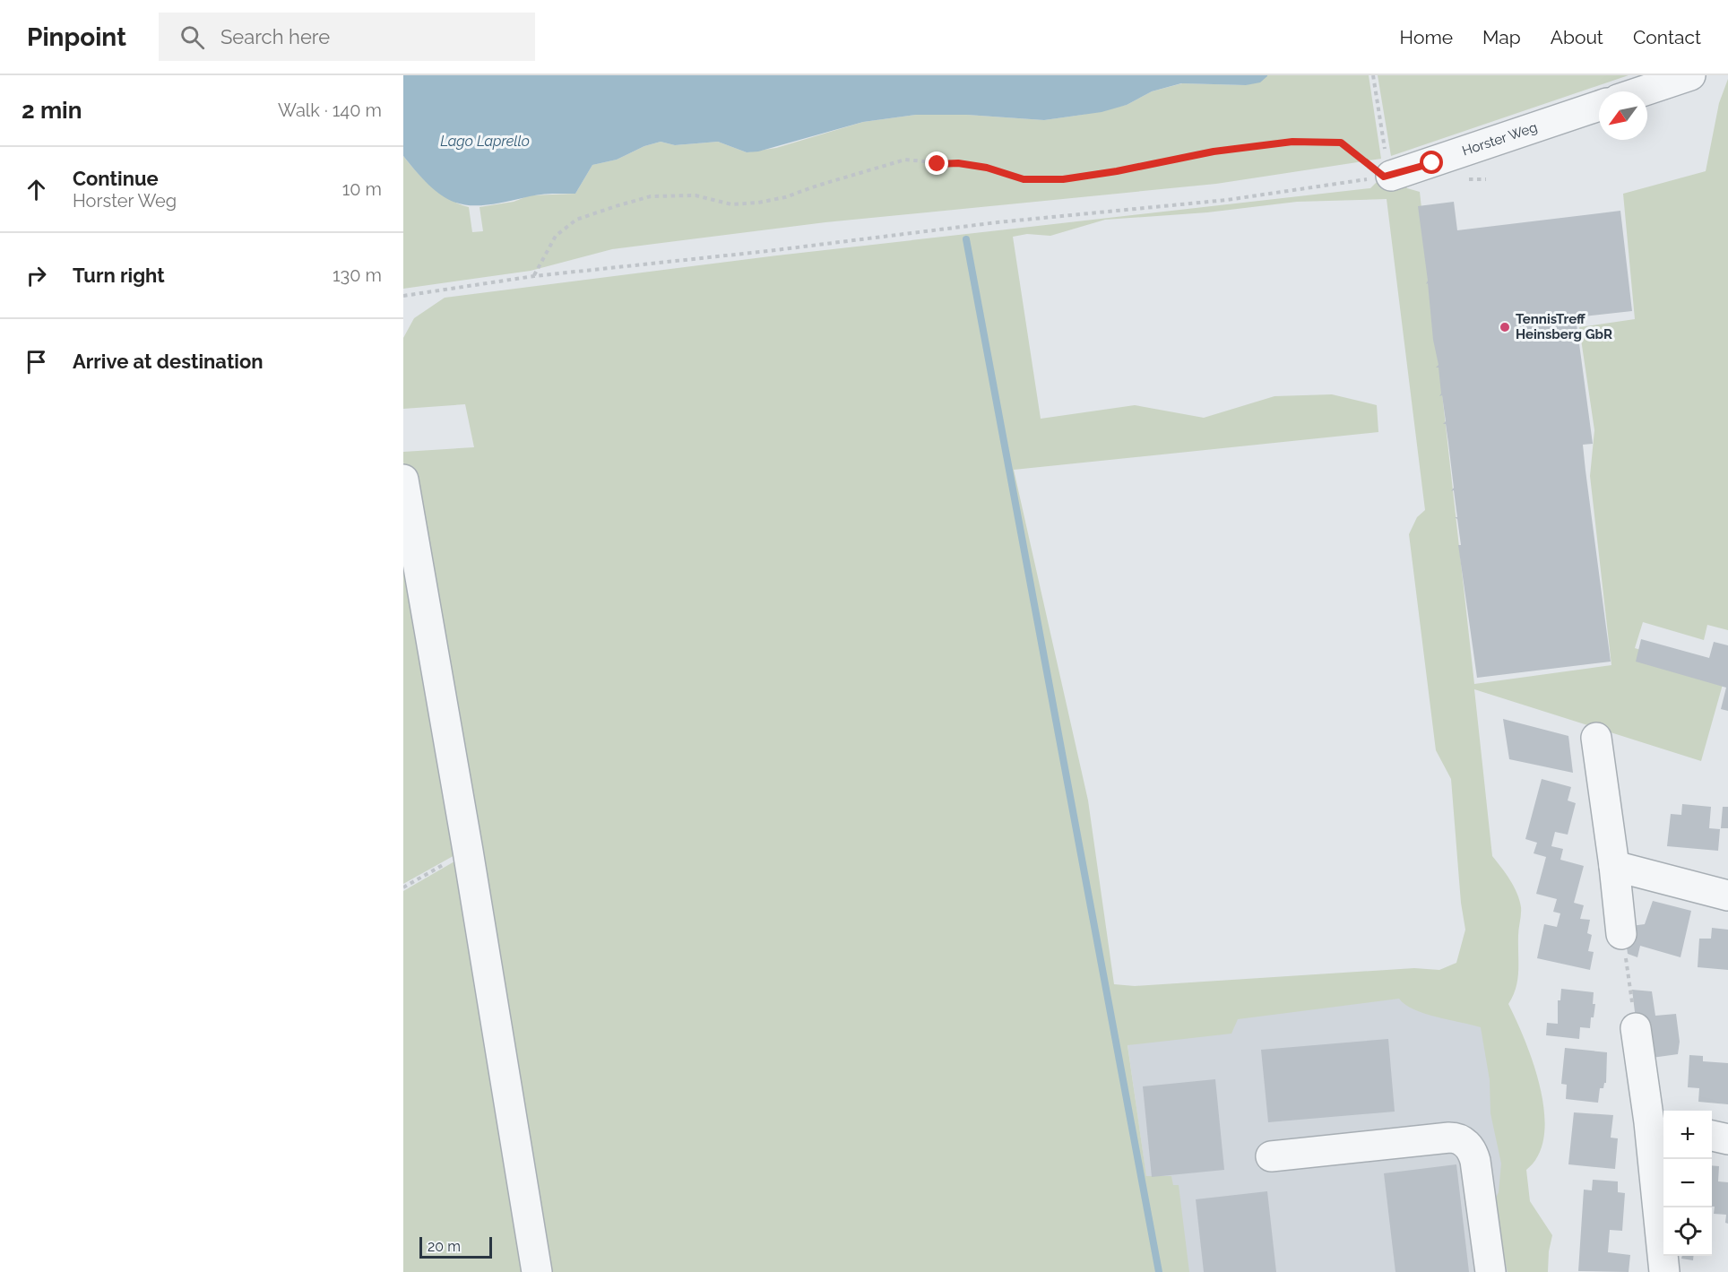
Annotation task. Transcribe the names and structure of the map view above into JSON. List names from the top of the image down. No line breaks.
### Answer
{"streets":{"street":["Horster Weg"]},"water":["Lago Laprello"],"places":["TennisTreff Heinsberg GbR"],"scale_bar":"20 m","north":"bottom left","page":{"header":"Pinpoint","search":"Search here","nav":["Home","Map","About","Contact"],"heading":["2 min","Walk · 140 m"],"list":[["Continue","Horster Weg","10 m"],["Turn right","130 m"],"Arrive at destination"],"map_buttons":["+","−"],"scale":"20 m"}}
